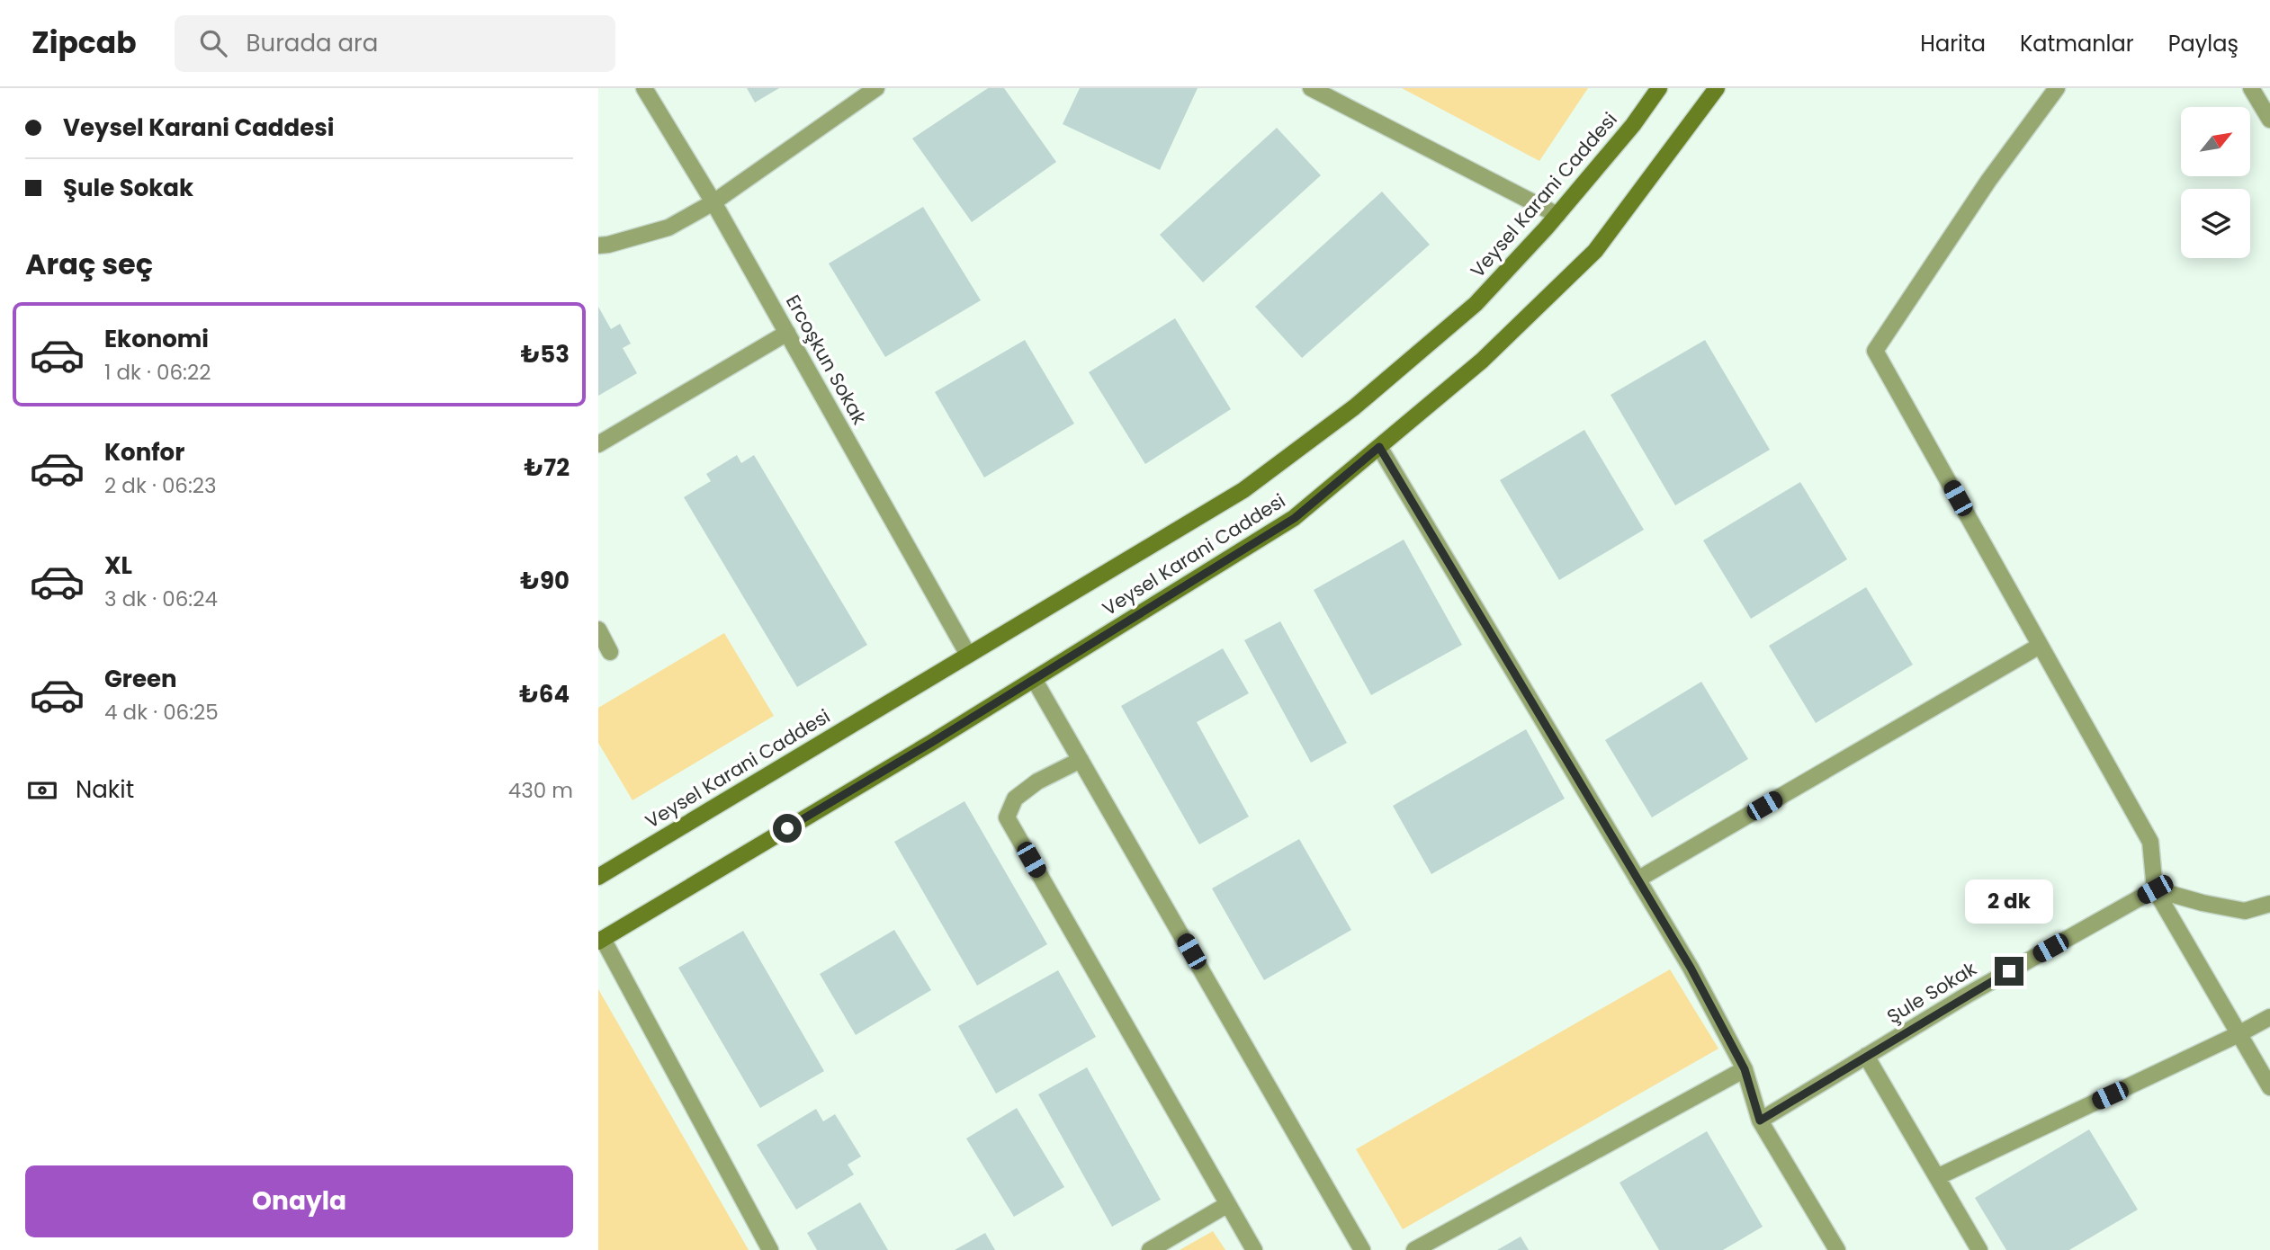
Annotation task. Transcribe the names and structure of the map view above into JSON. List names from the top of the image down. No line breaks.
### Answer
{"streets":{"main road":["Veysel Karani Caddesi"],"street":["Ercoşkun Sokak","Şule Sokak"]},"crossings":[["Veysel Karani Caddesi","Ercoşkun Sokak"]],"north":"top right","page":{"header":"Zipcab","search":"Burada ara","nav":["Harita","Katmanlar","Paylaş"],"banner":["Veysel Karani Caddesi","Şule Sokak"],"heading":"Araç seç","list":[{"name":"Ekonomi","note":"1 dk · 06:22","value":"₺53"},{"name":"Konfor","note":"2 dk · 06:23","value":"₺72"},{"name":"XL","note":"3 dk · 06:24","value":"₺90"},{"name":"Green","note":"4 dk · 06:25","value":"₺64"}],"pay":["Nakit","430 m"],"bubble":"2 dk","buttons":"Onayla"}}
